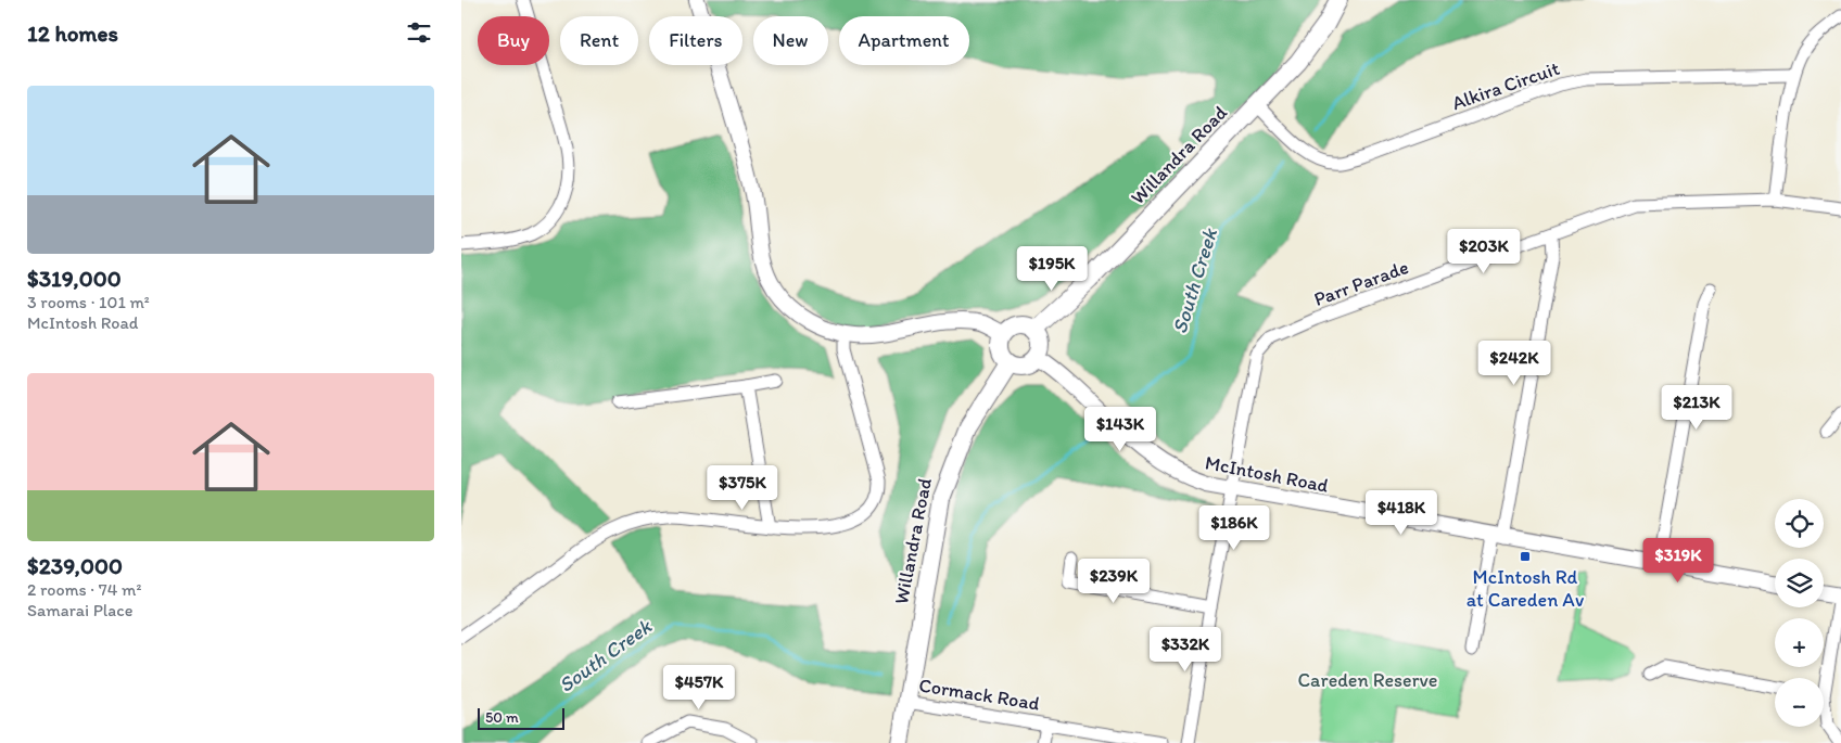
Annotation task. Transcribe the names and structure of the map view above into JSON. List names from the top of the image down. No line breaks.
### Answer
{"streets":{"main road":["Willandra Road"],"street":["Alkira Circuit","Parr Parade","McIntosh Road","Cormack Road"]},"crossings":[["Alkira Circuit","Willandra Road"],["Willandra Road","McIntosh Road"],["Willandra Road","Cormack Road"],["Parr Parade","McIntosh Road"]],"water":["South Creek"],"parks":["Careden Reserve"],"places":{"transit":["McIntosh Rd at Careden Av"]},"scale_bar":"50 m","page":{"heading":"12 homes","chip":["Buy","Rent","Filters","New","Apartment"],"list":[{"name":"$319,000","note":"3 rooms · 101 m² · McIntosh Road"},{"name":"$239,000","note":"2 rooms · 74 m² · Samarai Place"}],"price":["$203K","$195K","$242K","$213K","$143K","$375K","$418K","$186K","$319K","$239K","$332K","$457K"],"map_buttons":["+","−"],"scale":"50 m"}}
